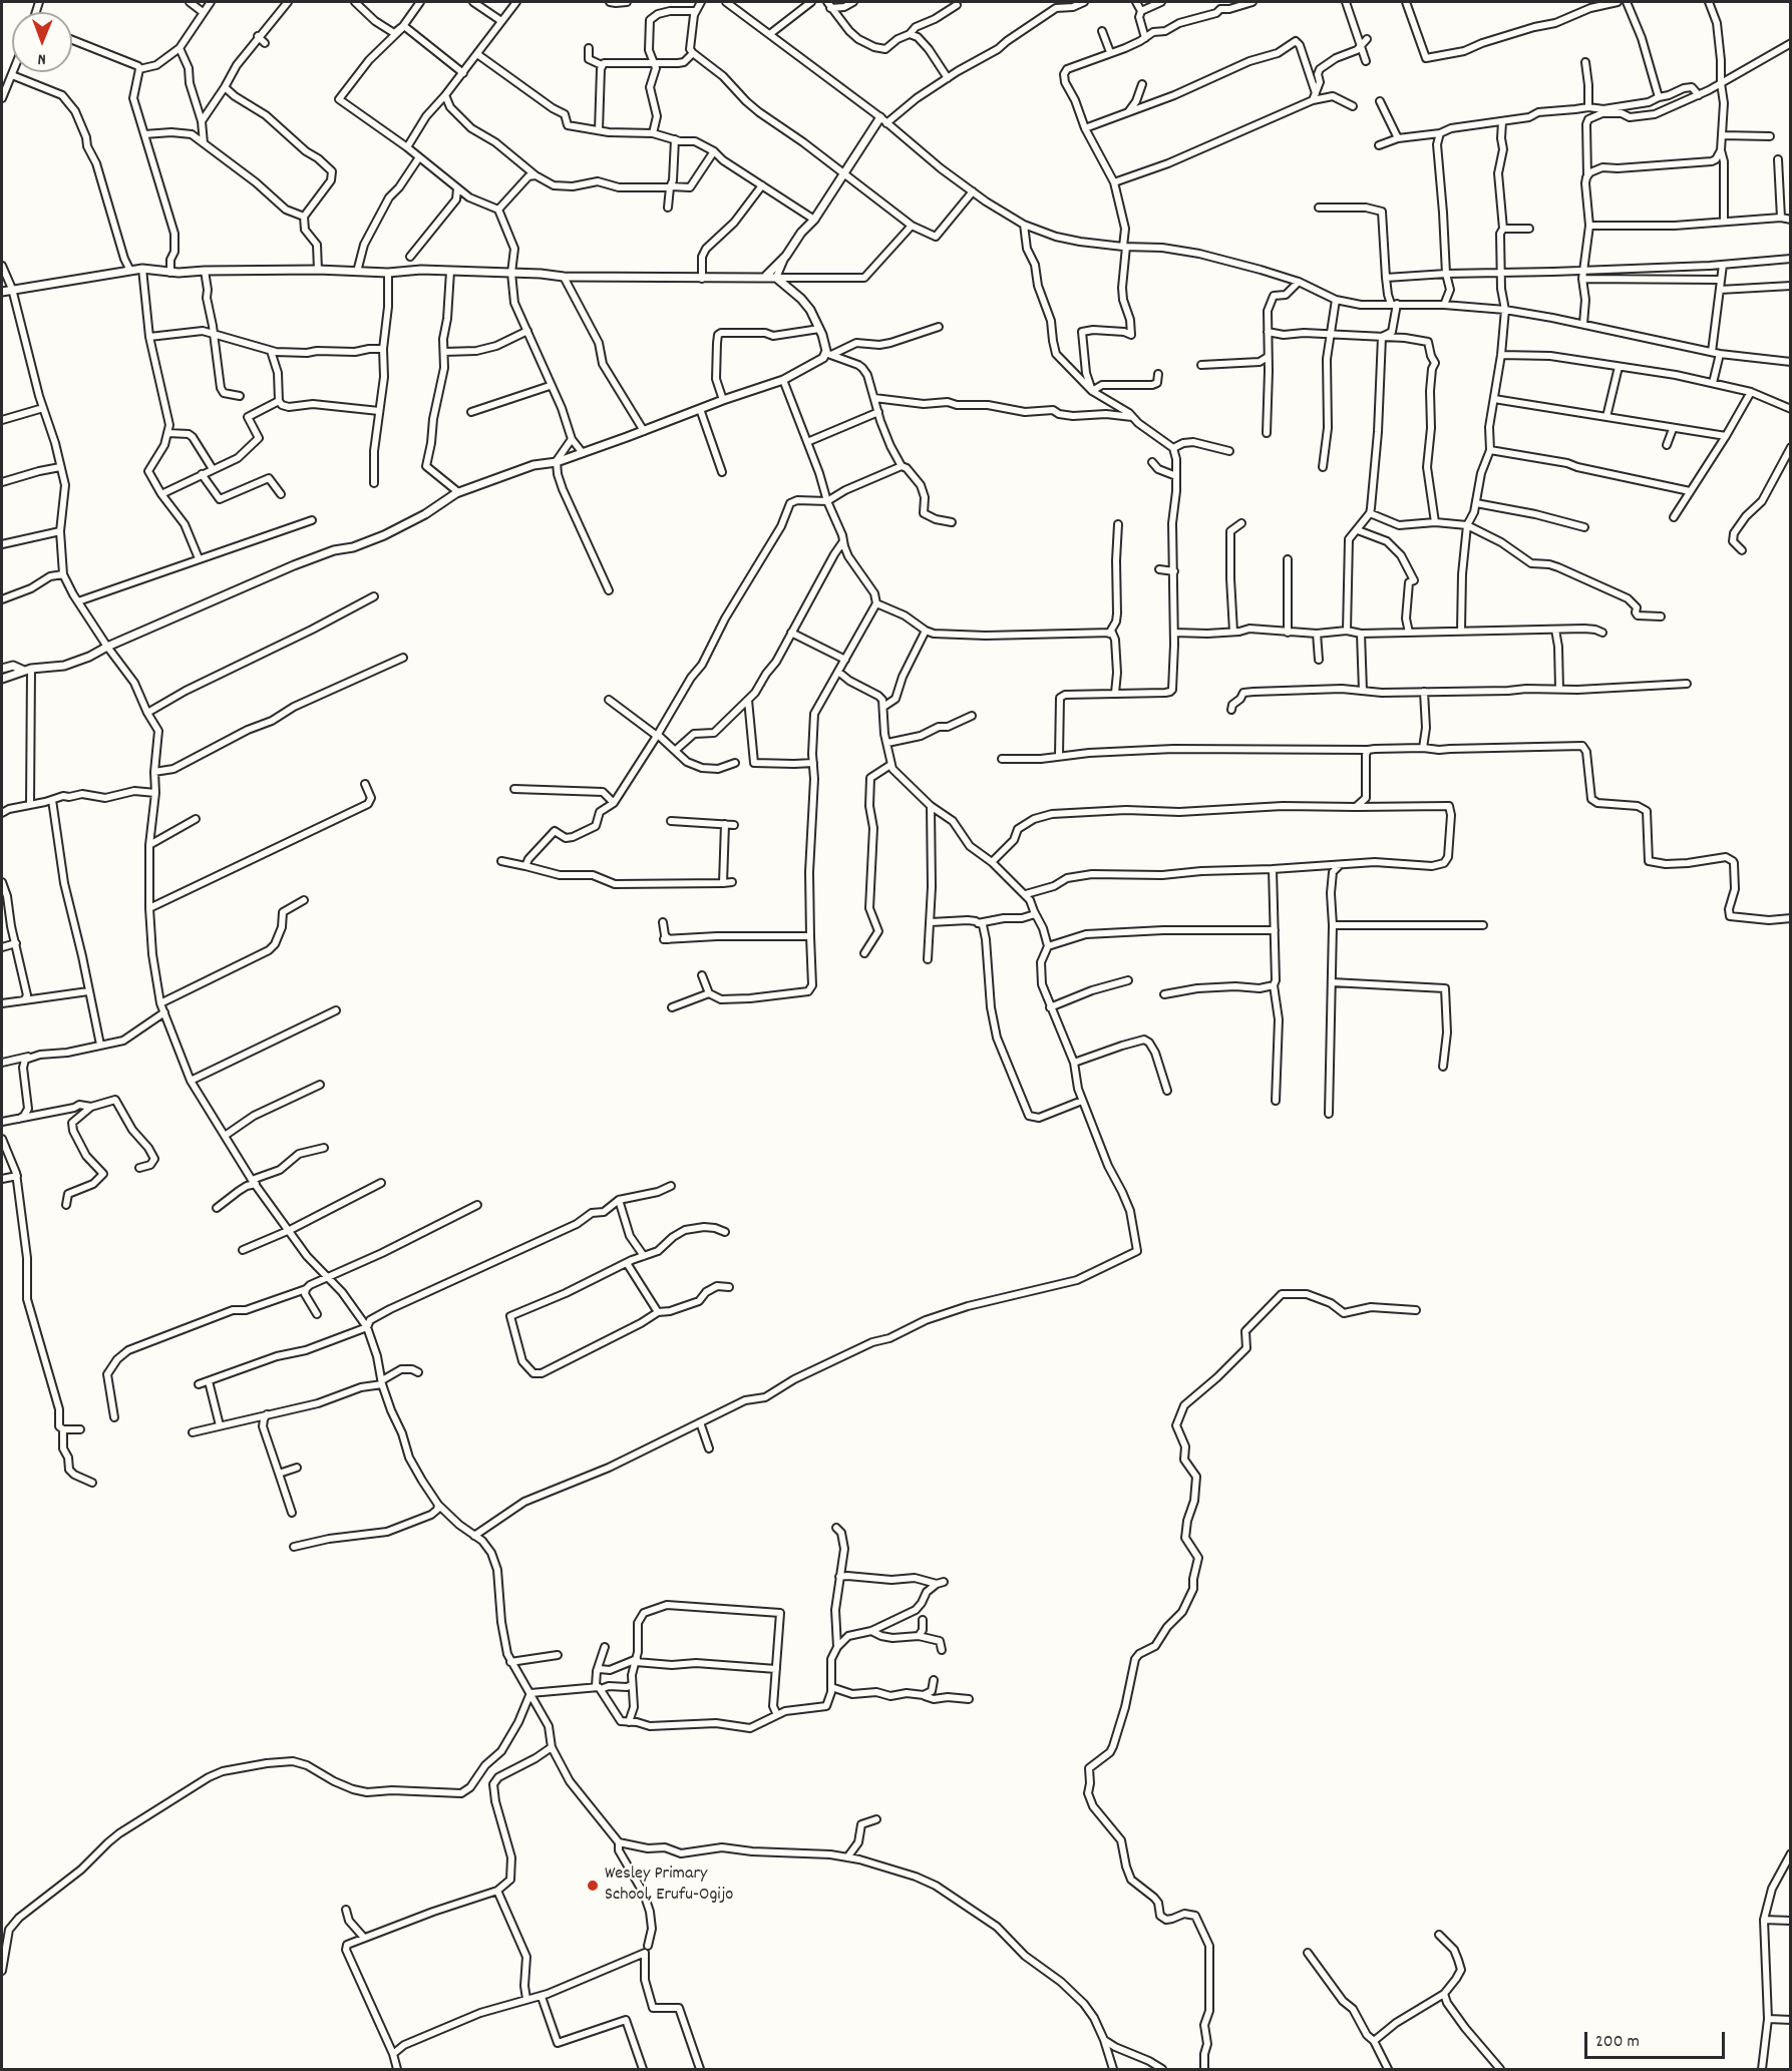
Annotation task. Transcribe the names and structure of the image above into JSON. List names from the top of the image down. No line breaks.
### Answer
{"places":["Wesley Primary School, Erufu-Ogijo"],"scale_bar":"200 m","north":"bottom"}
